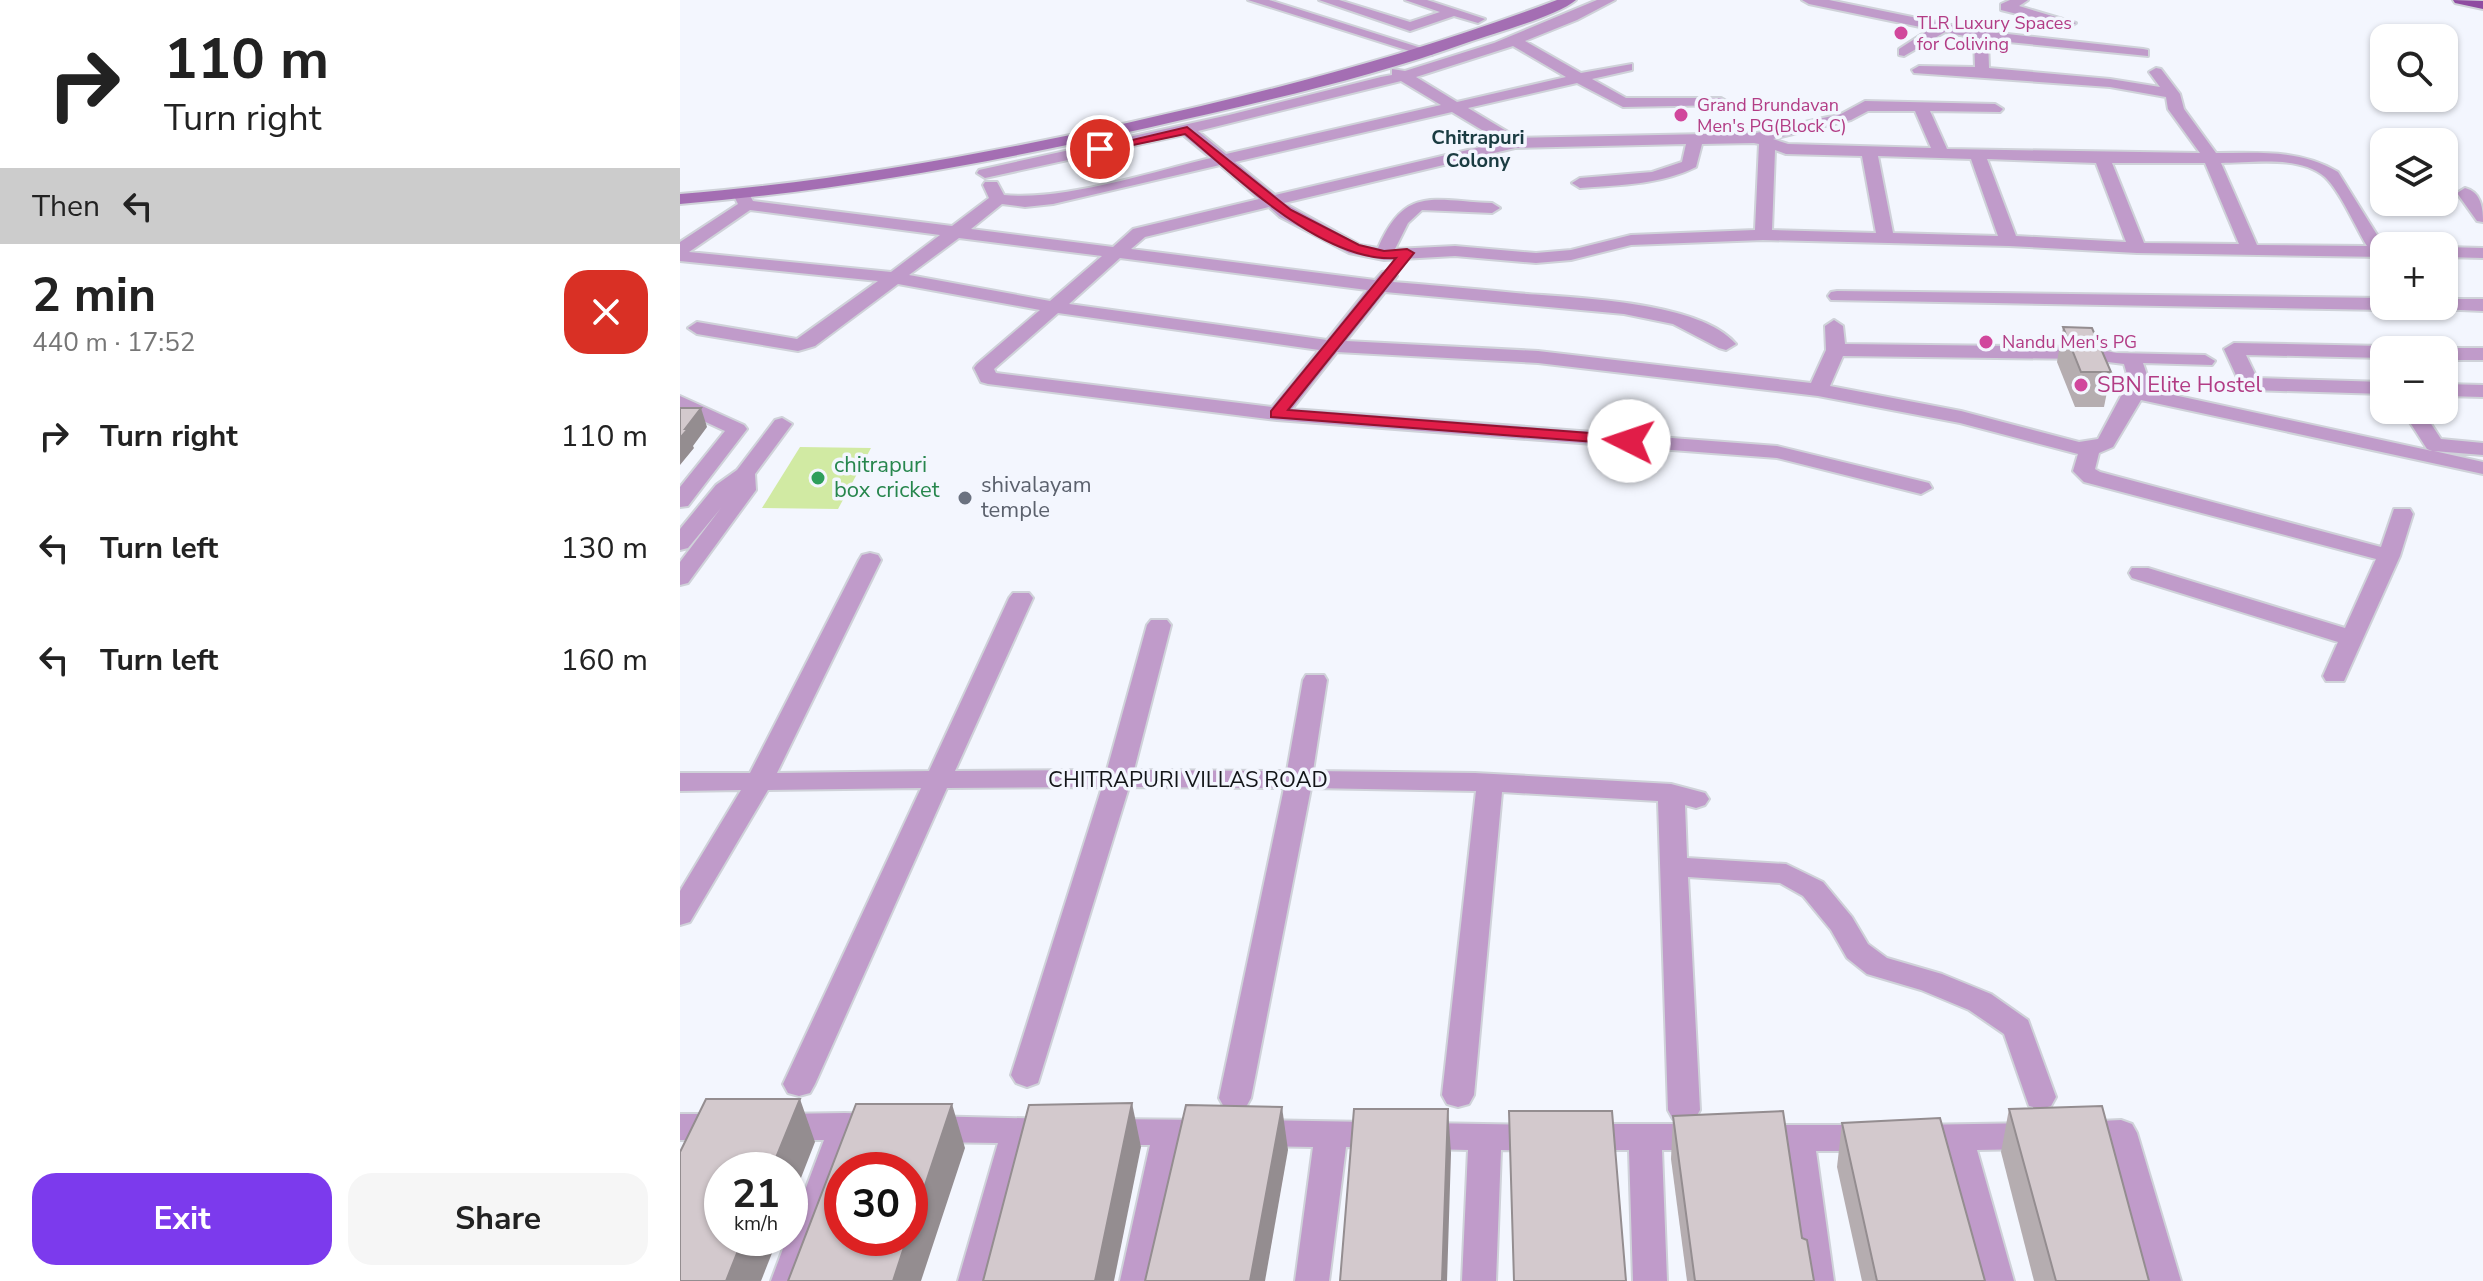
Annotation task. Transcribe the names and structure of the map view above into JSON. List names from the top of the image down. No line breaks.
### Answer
{"streets":{"street":["CHITRAPURI VILLAS ROAD"]},"districts":["Chitrapuri Colony"],"places":["TLR Luxury Spaces for Coliving","Grand Brundavan Men's PG(Block C)","Nandu Men's PG","SBN Elite Hostel","chitrapuri box cricket","shivalayam temple"],"page":{"turn":["110 m","Turn right"],"map_buttons":["+","−"],"then":"Then","heading":["2 min","440 m · 17:52"],"list":[{"name":"Turn right","value":"110 m"},{"name":"Turn left","value":"130 m"},{"name":"Turn left","value":"160 m"}],"speed":"21 km/h","limit":"30","buttons":["Exit","Share"]}}
